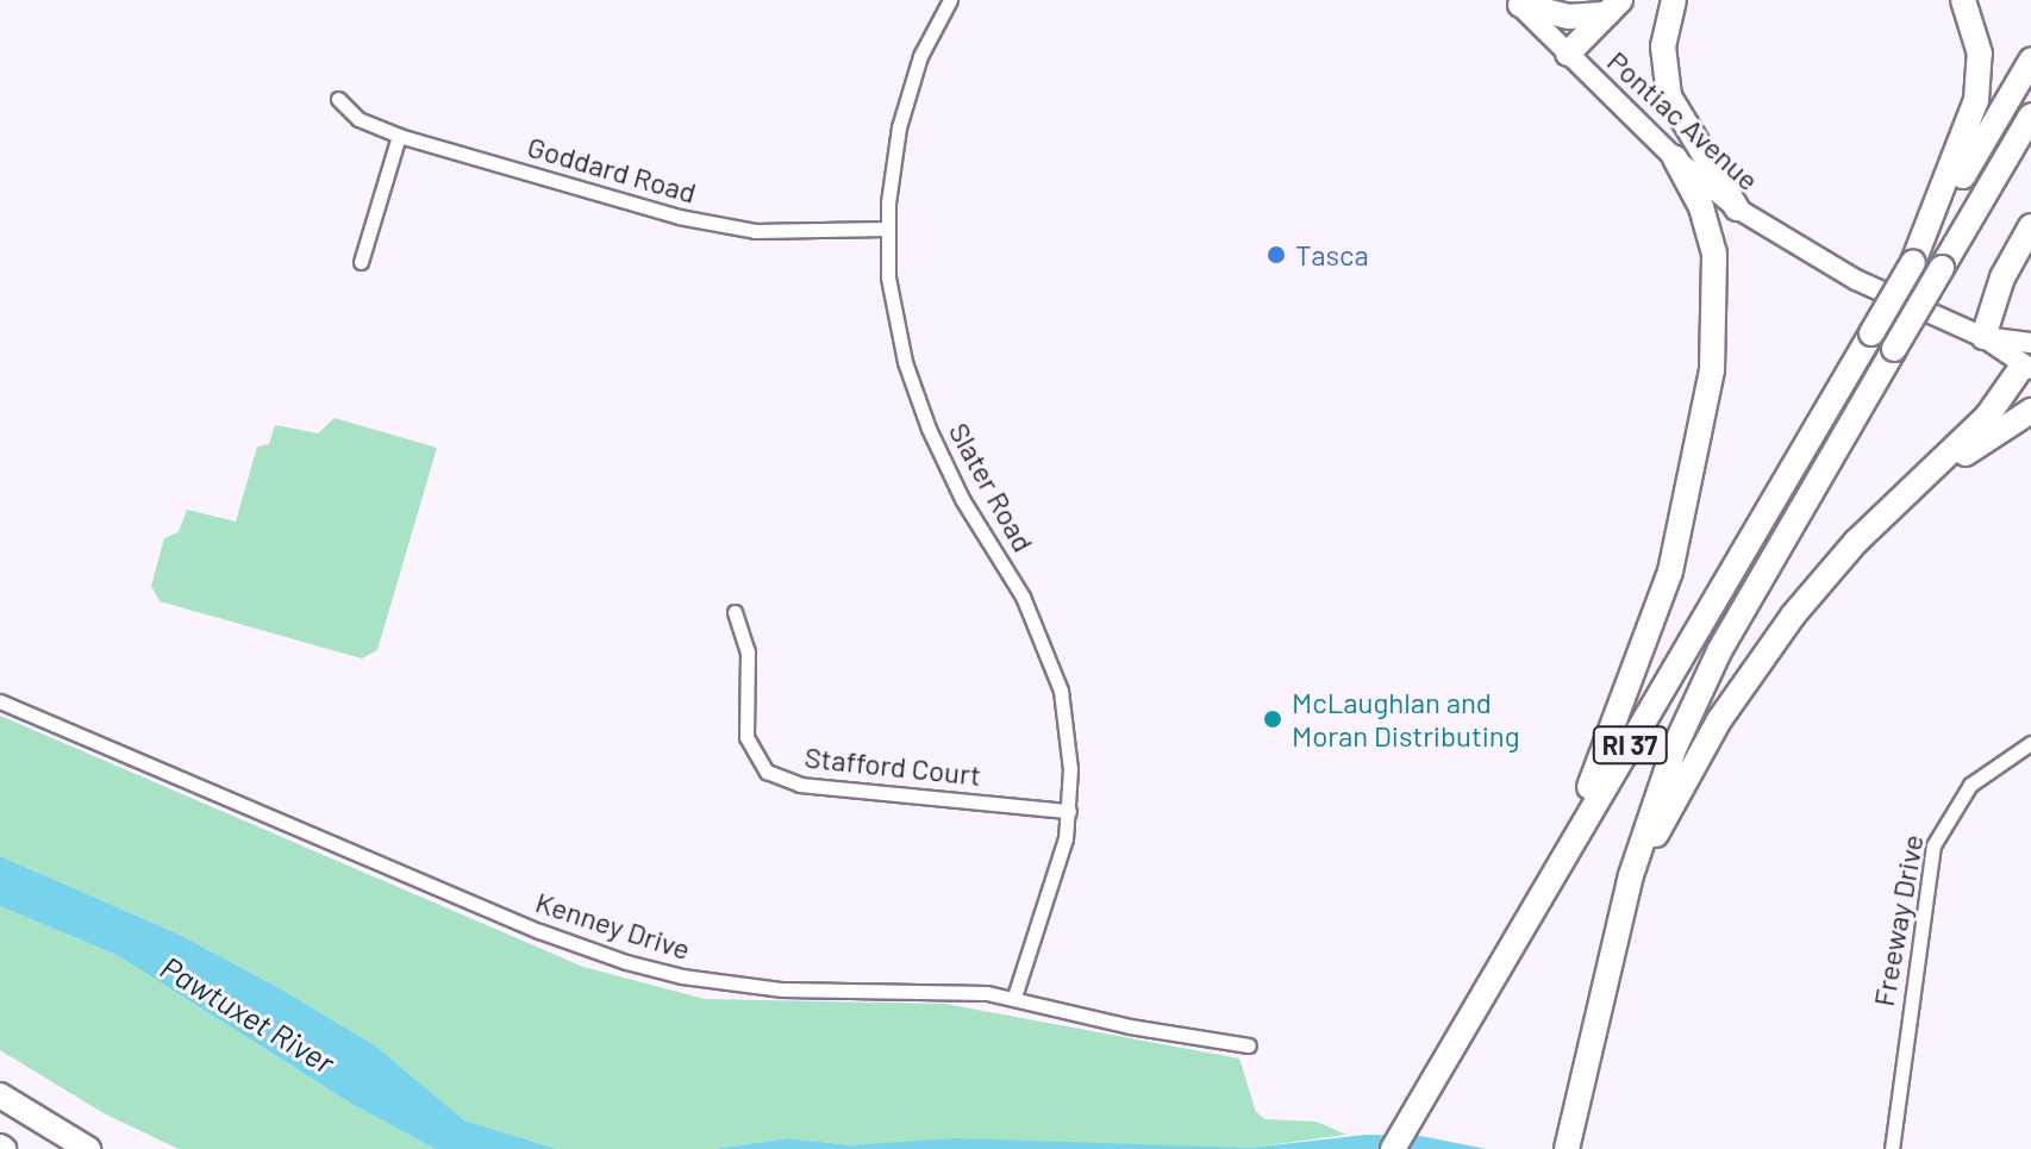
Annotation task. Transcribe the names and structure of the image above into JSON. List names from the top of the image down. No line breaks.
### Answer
{"streets":{"highway":["RI 37"],"main road":["Pontiac Avenue"],"street":["Goddard Road","Slater Road","Stafford Court","Freeway Drive","Kenney Drive"]},"crossings":[["Goddard Road","Slater Road"],["Slater Road","Stafford Court"],["Slater Road","Kenney Drive"]],"water":["Pawtuxet River"],"places":["Tasca","McLaughlan and Moran Distributing"]}
